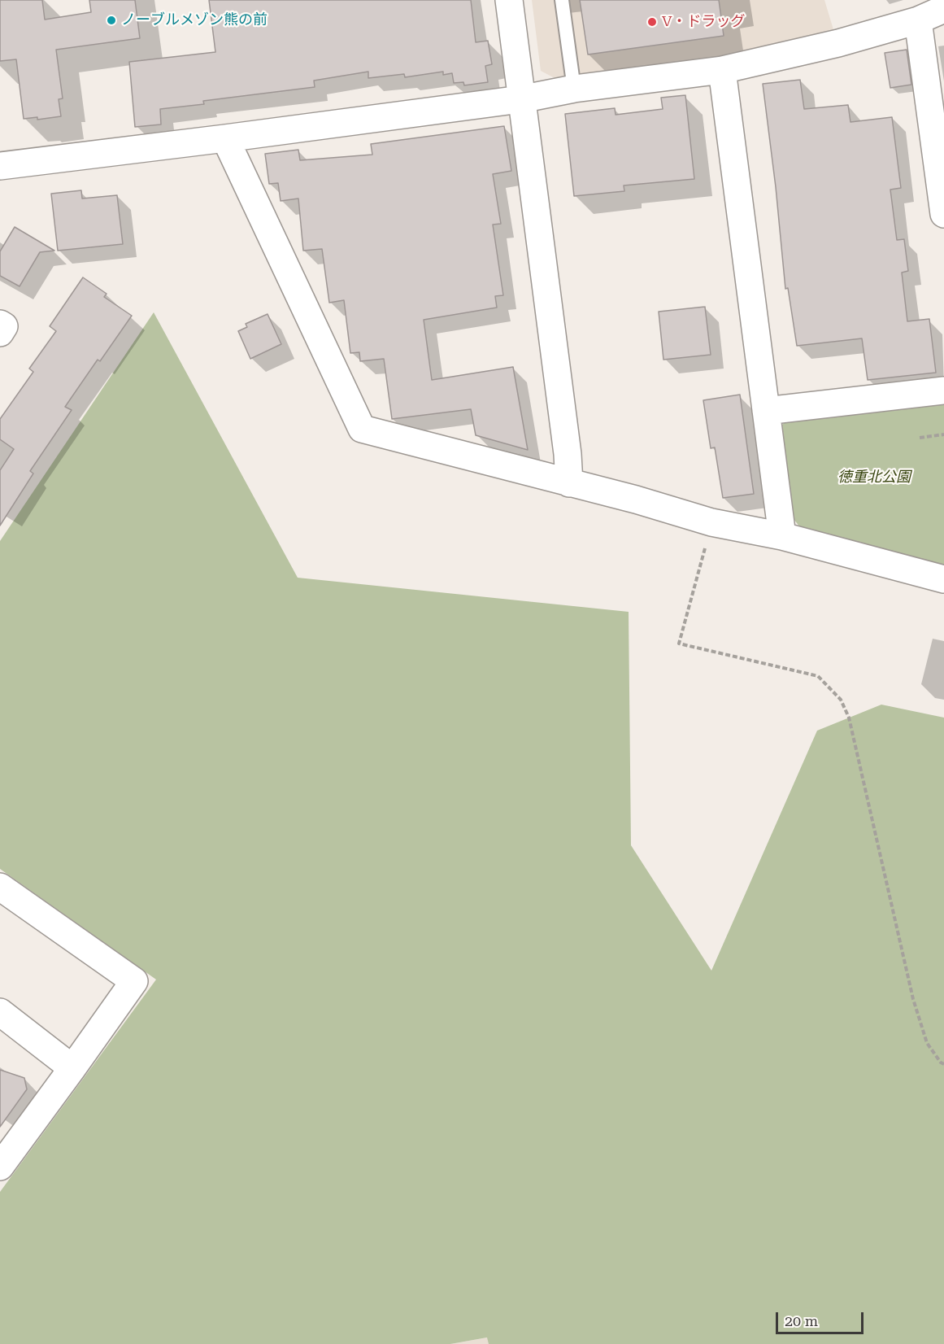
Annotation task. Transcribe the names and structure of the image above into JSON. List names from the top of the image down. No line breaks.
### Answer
{"parks":["徳重北公園"],"places":["ノーブルメゾン熊の前","V・ドラッグ"],"scale_bar":"20 m"}
